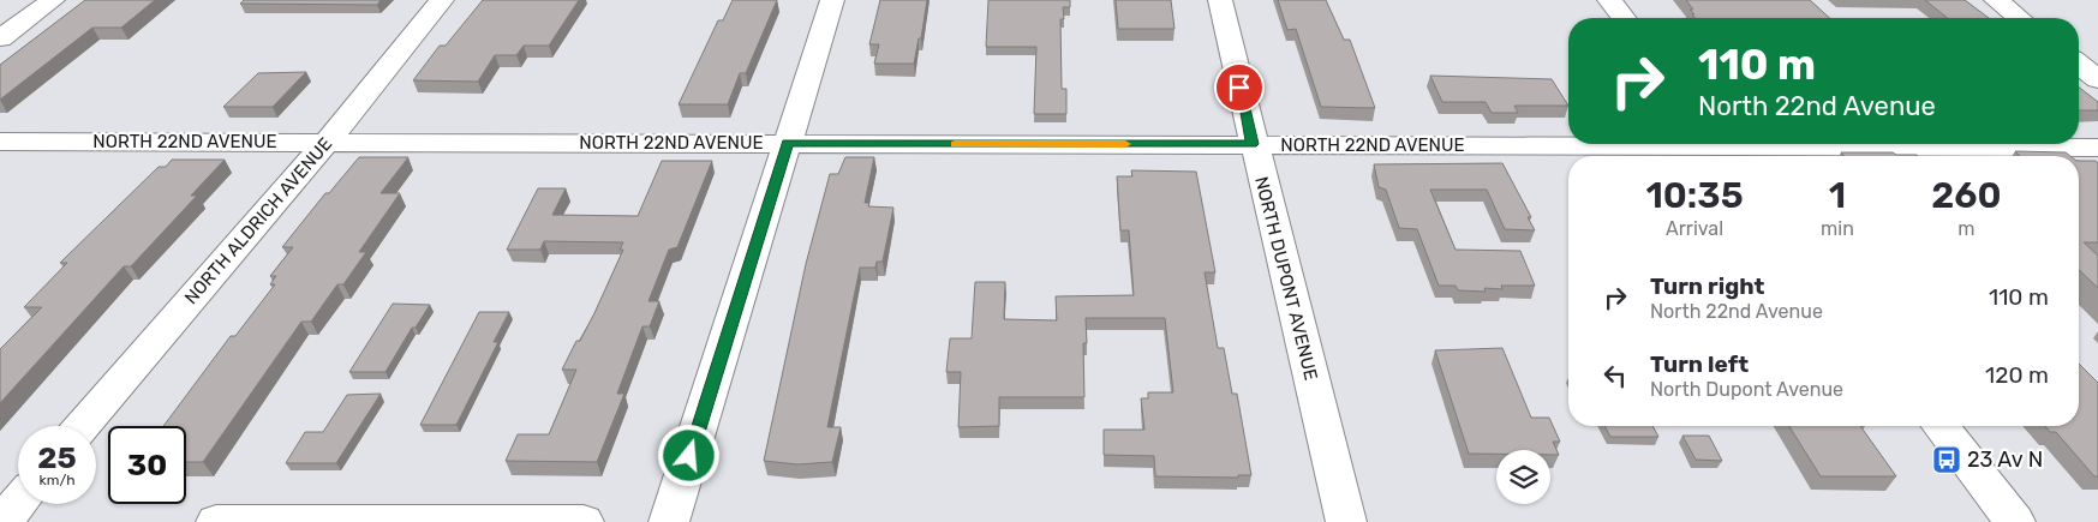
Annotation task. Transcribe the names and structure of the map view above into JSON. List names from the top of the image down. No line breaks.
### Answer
{"streets":{"street":["NORTH 22ND AVENUE","NORTH ALDRICH AVENUE","NORTH DUPONT AVENUE"]},"crossings":[["NORTH 22ND AVENUE","NORTH ALDRICH AVENUE"],["NORTH 22ND AVENUE","NORTH DUPONT AVENUE"]],"places":{"bus stop":["23 Av N"]},"page":{"turn":["110 m","North 22nd Avenue"],"eta":["10:35","Arrival","1","min","260","m"],"list":[{"name":"Turn right","note":"North 22nd Avenue","value":"110 m"},{"name":"Turn left","note":"North Dupont Avenue","value":"120 m"}],"speed":"25 km/h","limit":"30"}}
